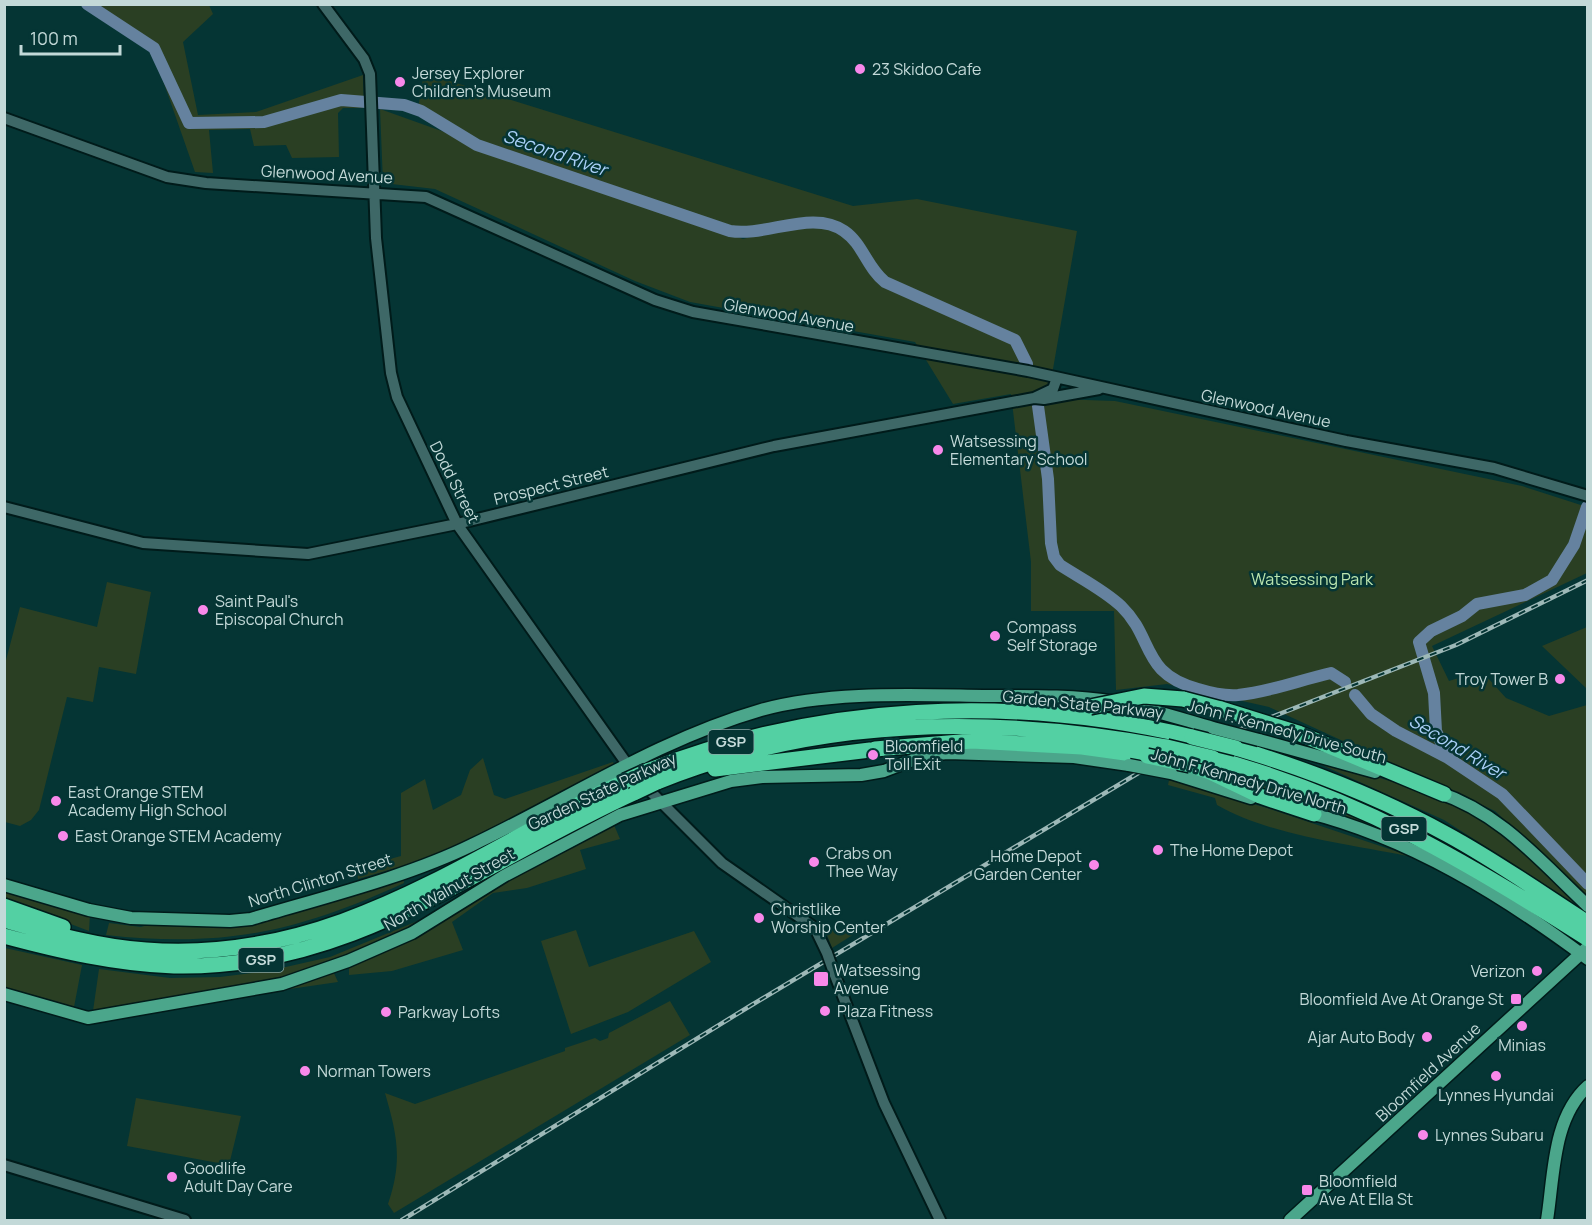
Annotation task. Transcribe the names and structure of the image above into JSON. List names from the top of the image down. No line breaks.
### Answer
{"streets":{"highway":["Garden State Parkway","GSP"],"main road":["John F. Kennedy Drive South","John F. Kennedy Drive North","North Clinton Street","North Walnut Street","Bloomfield Avenue"],"street":["Glenwood Avenue","Dodd Street","Prospect Street"]},"crossings":[["Glenwood Avenue","Dodd Street"],["Glenwood Avenue","Prospect Street"],["Dodd Street","Prospect Street"],["Dodd Street","John F. Kennedy Drive South"],["Dodd Street","John F. Kennedy Drive North"],["Dodd Street","North Clinton Street"],["Garden State Parkway","John F. Kennedy Drive North"],["Garden State Parkway","North Clinton Street"],["Garden State Parkway","North Walnut Street"],["Garden State Parkway","Bloomfield Avenue"],["John F. Kennedy Drive South","North Clinton Street"],["John F. Kennedy Drive North","North Walnut Street"],["John F. Kennedy Drive North","Bloomfield Avenue"],["North Clinton Street","North Walnut Street"]],"water":["Second River"],"parks":["Watsessing Park"],"places":{"other":["23 Skidoo Cafe","Jersey Explorer Children's Museum","Watsessing Elementary School","Saint Paul's Episcopal Church","Compass Self Storage","Troy Tower B","Bloomfield Toll Exit","East Orange STEM Academy High School","East Orange STEM Academy","The Home Depot","Crabs on Thee Way","Home Depot Garden Center","Christlike Worship Center","Verizon","Plaza Fitness","Parkway Lofts","Minias","Ajar Auto Body","Norman Towers","Lynnes Hyundai","Lynnes Subaru","Goodlife Adult Day Care"],"transit":["Watsessing Avenue","Bloomfield Ave At Orange St","Bloomfield Ave At Ella St"]},"scale_bar":"100 m"}
